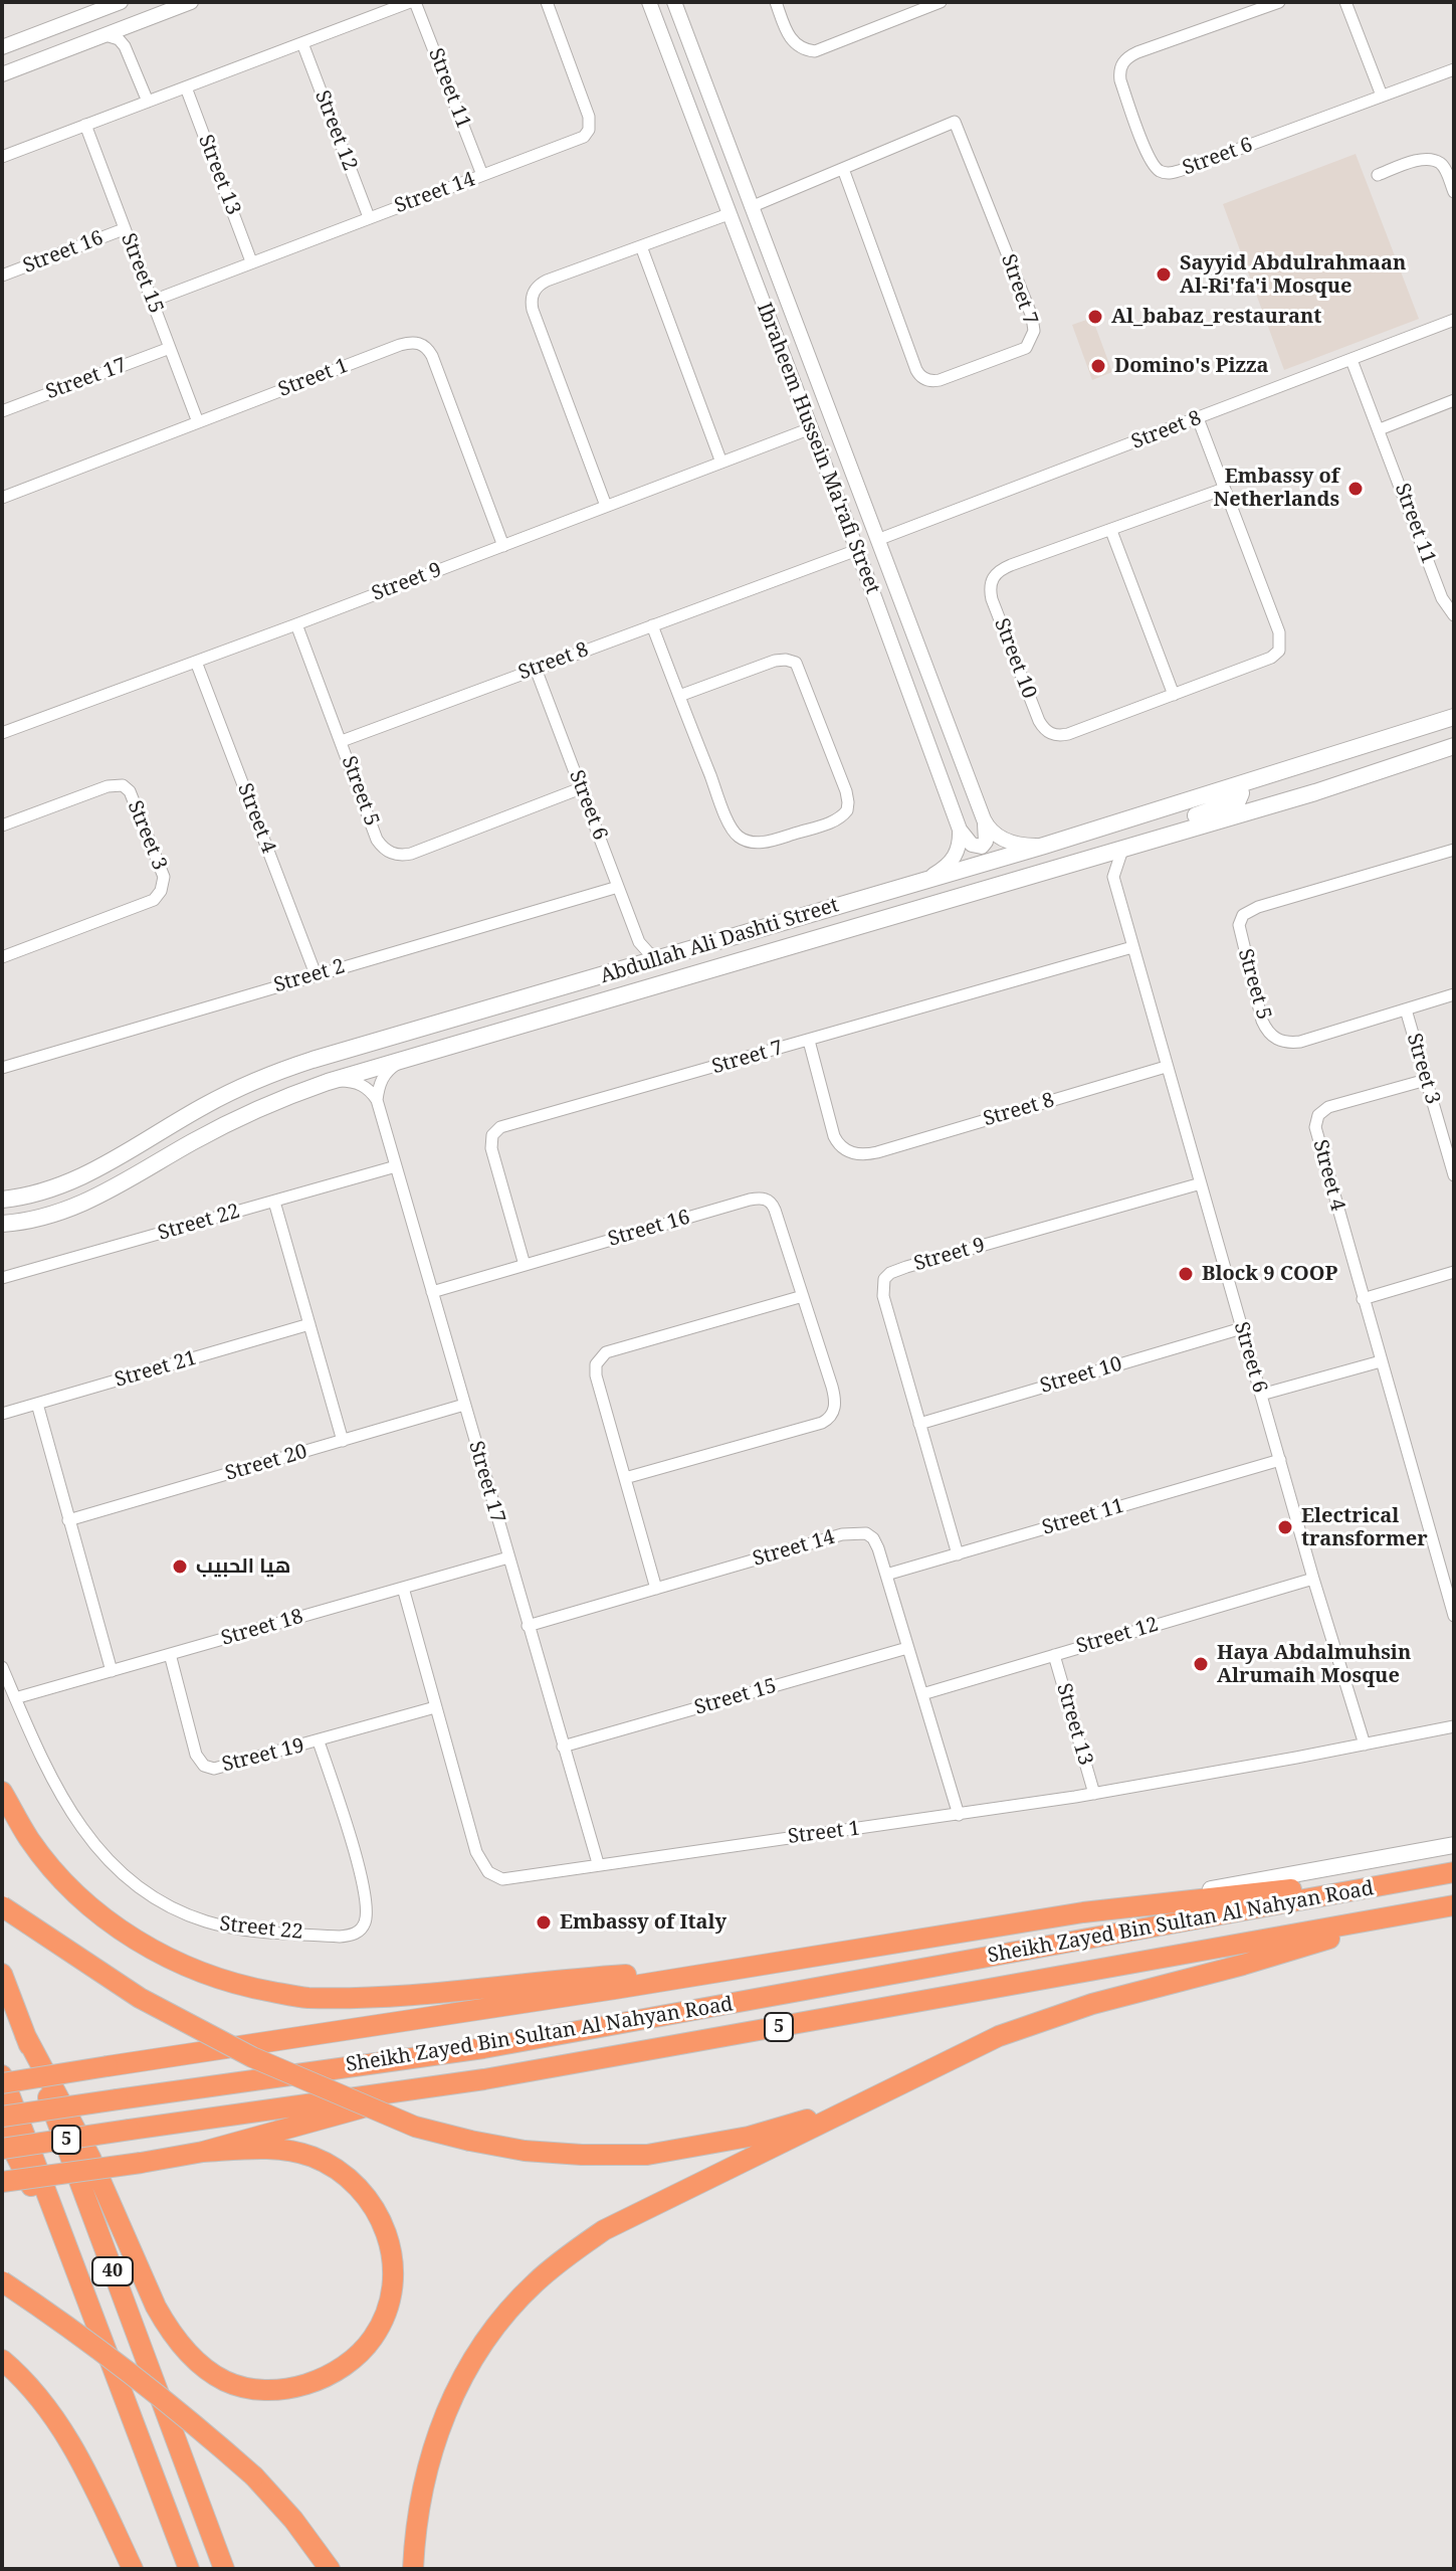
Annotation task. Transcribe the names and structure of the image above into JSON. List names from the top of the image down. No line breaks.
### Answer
{"streets":{"highway":["Sheikh Zayed Bin Sultan Al Nahyan Road","5","40"],"main road":["Abdullah Ali Dashti Street"],"street":["Street 11","Street 12","Street 6","Street 13","Street 14","Street 16","Street 15","Street 7","Street 1","Street 17","Street 8","Ibraheem Hussein Ma'rafi Street","Street 9","Street 10","Street 5","Street 4","Street 3","Street 2","Street 22","Street 21","Street 20","Street 18","Street 19"]},"crossings":[["Street 11","Street 6"],["Street 11","Street 14"],["Street 11","Street 8"],["Street 11","Street 9"],["Street 12","Street 6"],["Street 12","Street 13"],["Street 12","Street 14"],["Street 6","Street 7"],["Street 6","Street 1"],["Street 6","Street 8"],["Street 6","Street 9"],["Street 6","Street 10"],["Street 6","Street 5"],["Street 6","Street 2"],["Street 13","Street 14"],["Street 13","Street 1"],["Street 14","Street 15"],["Street 14","Street 1"],["Street 14","Street 17"],["Street 16","Street 15"],["Street 16","Street 7"],["Street 16","Street 17"],["Street 15","Street 1"],["Street 15","Street 17"],["Street 7","Street 8"],["Street 7","Ibraheem Hussein Ma'rafi Street"],["Street 1","Street 17"],["Street 1","Street 9"],["Street 1","Street 18"],["Street 1","Street 19"],["Street 17","Street 22"],["Street 17","Street 20"],["Street 17","Street 18"],["Street 8","Ibraheem Hussein Ma'rafi Street"],["Street 8","Street 10"],["Street 8","Street 5"],["Ibraheem Hussein Ma'rafi Street","Street 9"],["Street 9","Street 10"],["Street 9","Street 5"],["Street 9","Street 4"],["Street 5","Street 3"],["Street 4","Street 3"],["Street 4","Street 2"],["Street 22","Street 18"],["Street 22","Street 19"],["Street 18","Street 19"]],"places":["Sayyid Abdulrahmaan Al-Ri'fa'i Mosque","Al_babaz_restaurant","Domino's Pizza","Embassy of Netherlands","Block 9 COOP","Electrical transformer","هيا الحبيب","Haya Abdalmuhsin Alrumaih Mosque","Embassy of Italy"]}
